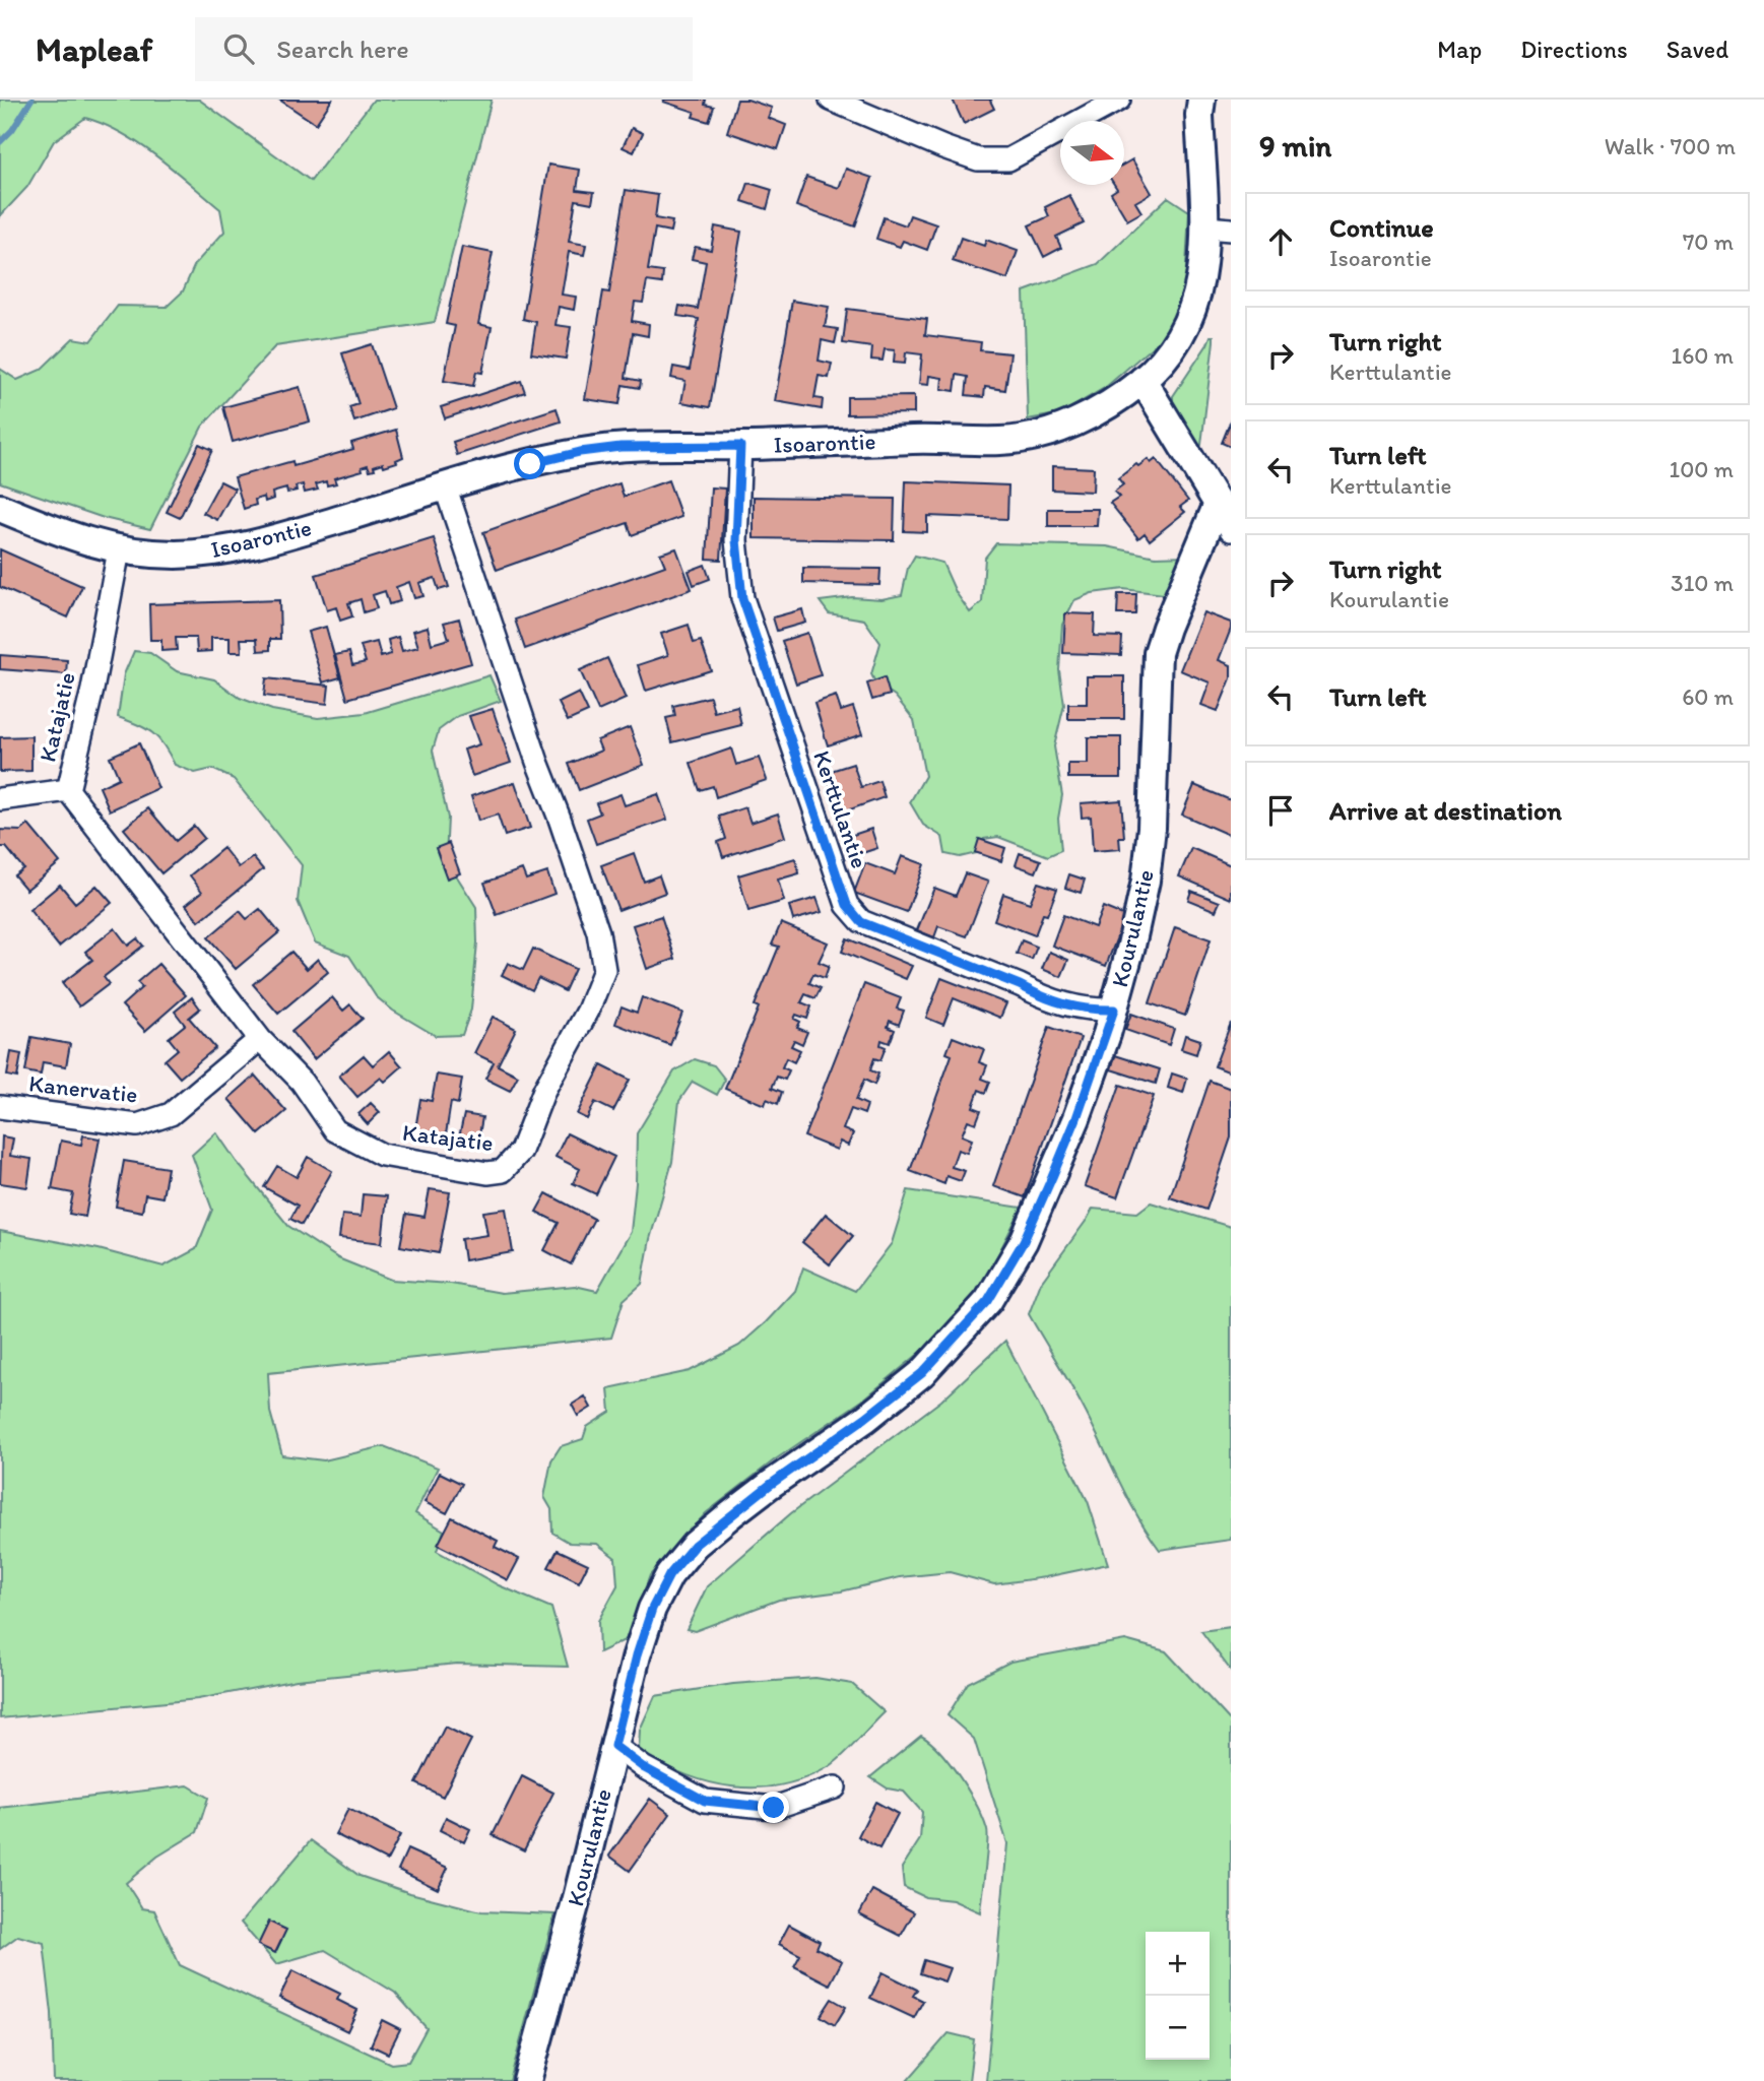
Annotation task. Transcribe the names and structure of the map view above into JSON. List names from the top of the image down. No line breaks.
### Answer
{"streets":{"street":["Isoarontie","Katajatie","Kerttulantie","Kourulantie","Kanervatie"]},"crossings":[["Isoarontie","Katajatie"],["Isoarontie","Kerttulantie"],["Katajatie","Kanervatie"],["Kerttulantie","Kourulantie"]],"north":"right","page":{"header":"Mapleaf","search":"Search here","nav":["Map","Directions","Saved"],"heading":["9 min","Walk · 700 m"],"list":[["Continue","Isoarontie","70 m"],["Turn right","Kerttulantie","160 m"],["Turn left","Kerttulantie","100 m"],["Turn right","Kourulantie","310 m"],["Turn left","60 m"],"Arrive at destination"],"map_buttons":["+","−"]}}
